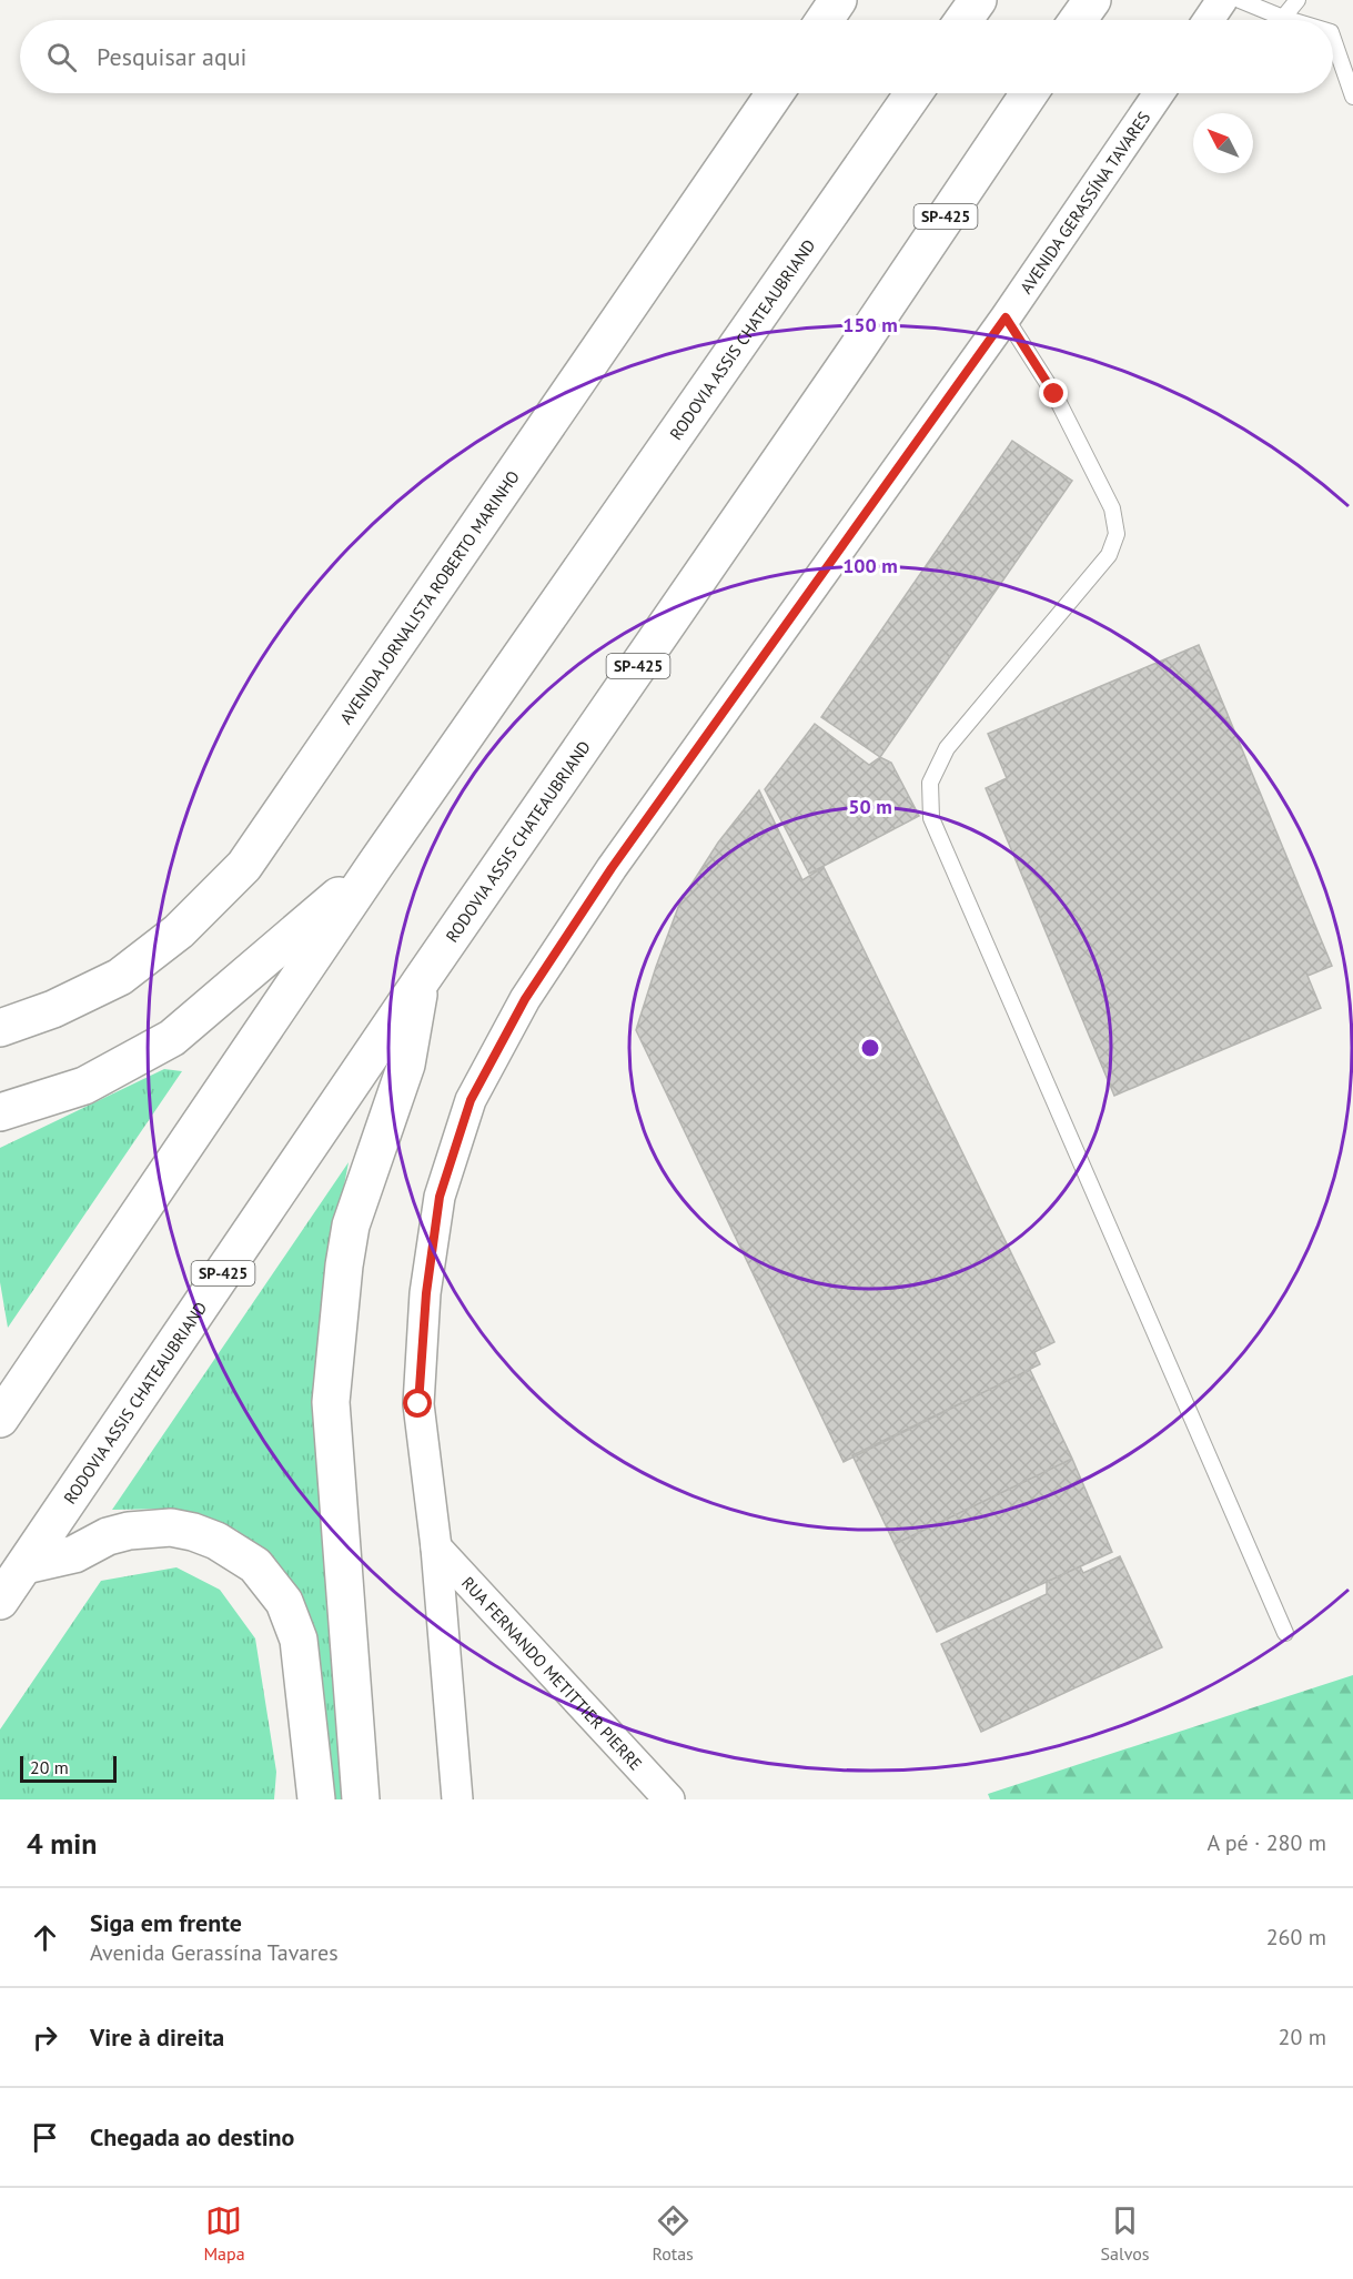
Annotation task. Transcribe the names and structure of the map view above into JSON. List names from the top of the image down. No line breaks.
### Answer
{"streets":{"main road":["SP-425","RODOVIA ASSIS CHATEAUBRIAND","AVENIDA JORNALISTA ROBERTO MARINHO"],"street":["AVENIDA GERASSÍNA TAVARES","RUA FERNANDO METITTIER PIERRE"]},"crossings":[["AVENIDA GERASSÍNA TAVARES","RUA FERNANDO METITTIER PIERRE"]],"scale_bar":"20 m","north":"top left","page":{"search":"Pesquisar aqui","scale":"20 m","heading":["4 min","A pé · 280 m"],"list":[["Siga em frente","Avenida Gerassína Tavares","260 m"],["Vire à direita","20 m"],"Chegada ao destino"],"nav":["Mapa","Rotas","Salvos"]},"rings":["150 m","100 m","50 m"]}
